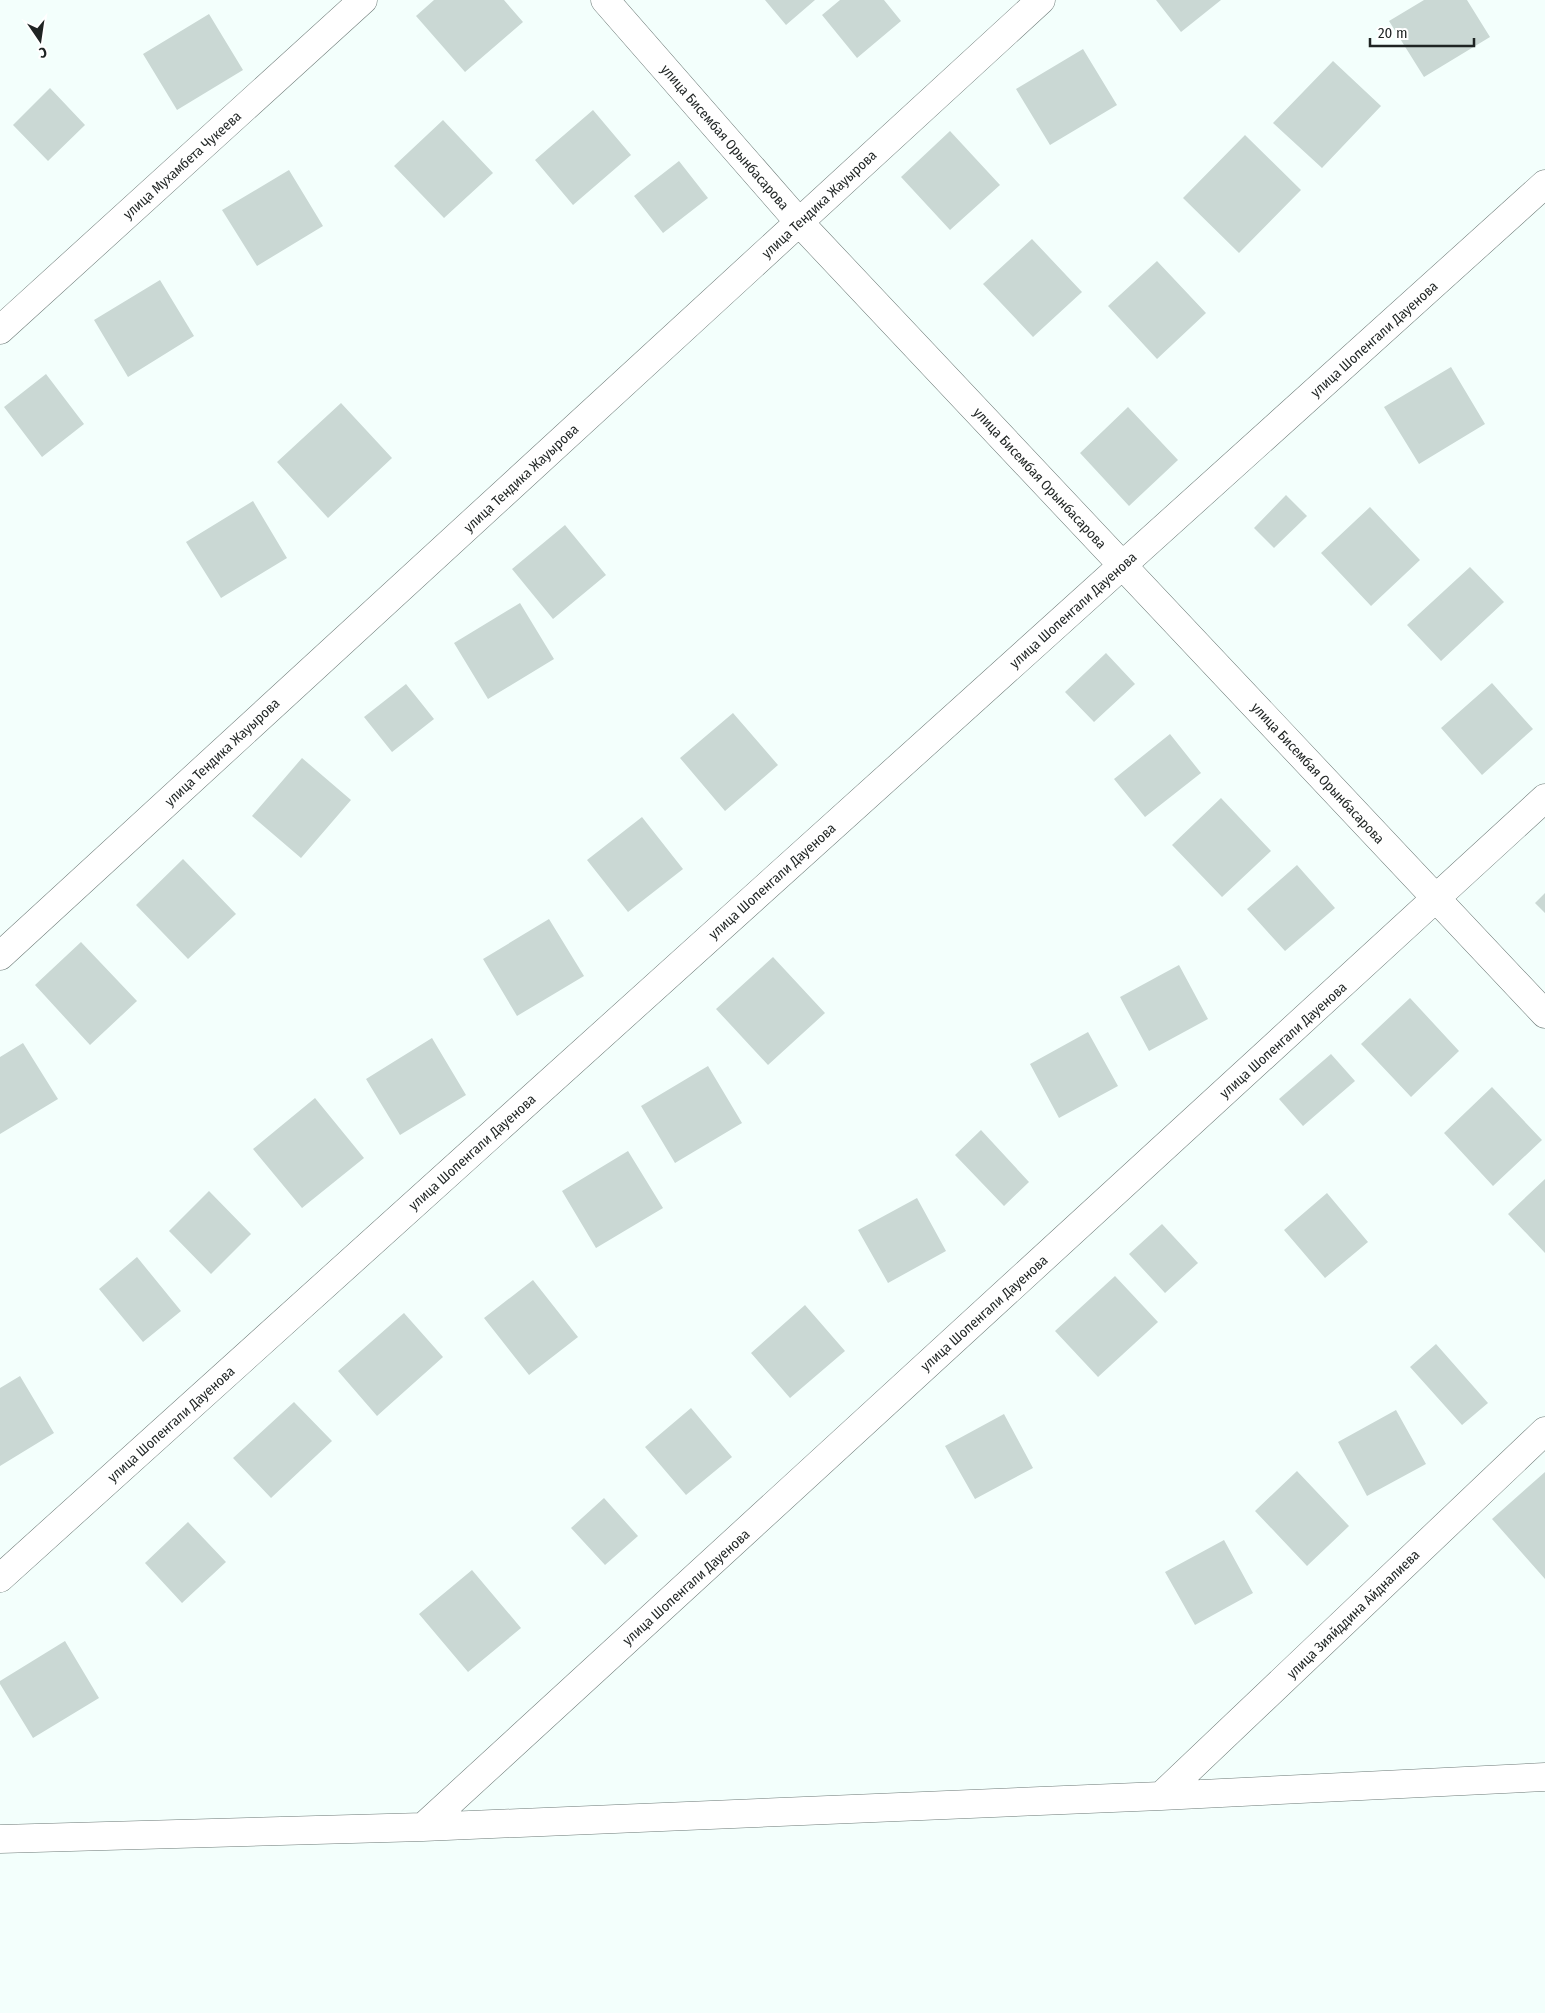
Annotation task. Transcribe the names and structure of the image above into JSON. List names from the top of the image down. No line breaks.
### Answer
{"streets":{"street":["улица Бисембая Орынбасарова","улица Мухамбета Чукеева","улица Тендика Жауырова","улица Шопенгали Дауенова","улица Зияйддина Айдналиева"]},"crossings":[["улица Бисембая Орынбасарова","улица Тендика Жауырова"],["улица Бисембая Орынбасарова","улица Шопенгали Дауенова"]],"scale_bar":"20 m","north":"bottom"}
